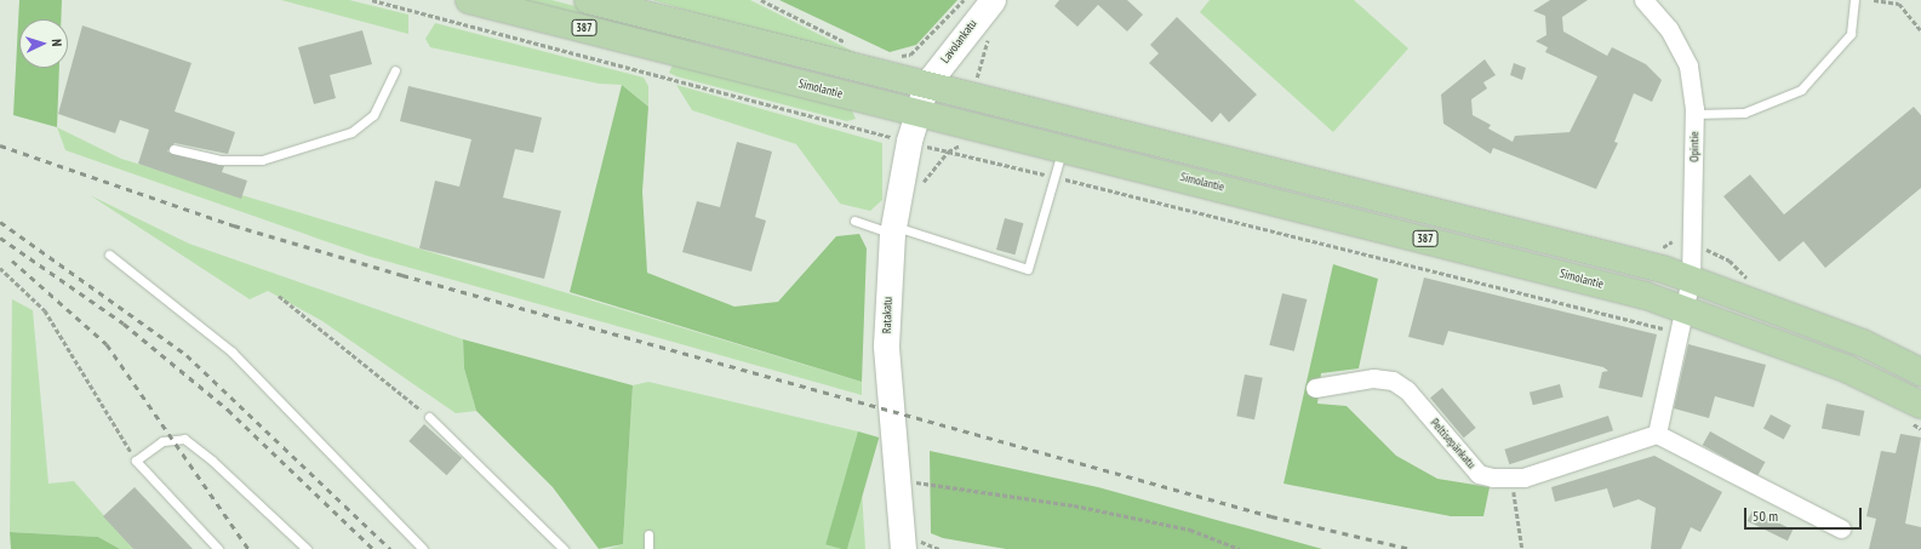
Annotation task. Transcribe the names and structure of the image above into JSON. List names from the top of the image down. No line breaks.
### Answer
{"streets":{"main road":["387","Lavolankatu","Simolantie","Ratakatu"],"street":["Opintie","Peltisepänkatu"]},"crossings":[["Lavolankatu","Ratakatu"],["Simolantie","Opintie"],["Simolantie","Ratakatu"]],"scale_bar":"50 m","north":"right"}
